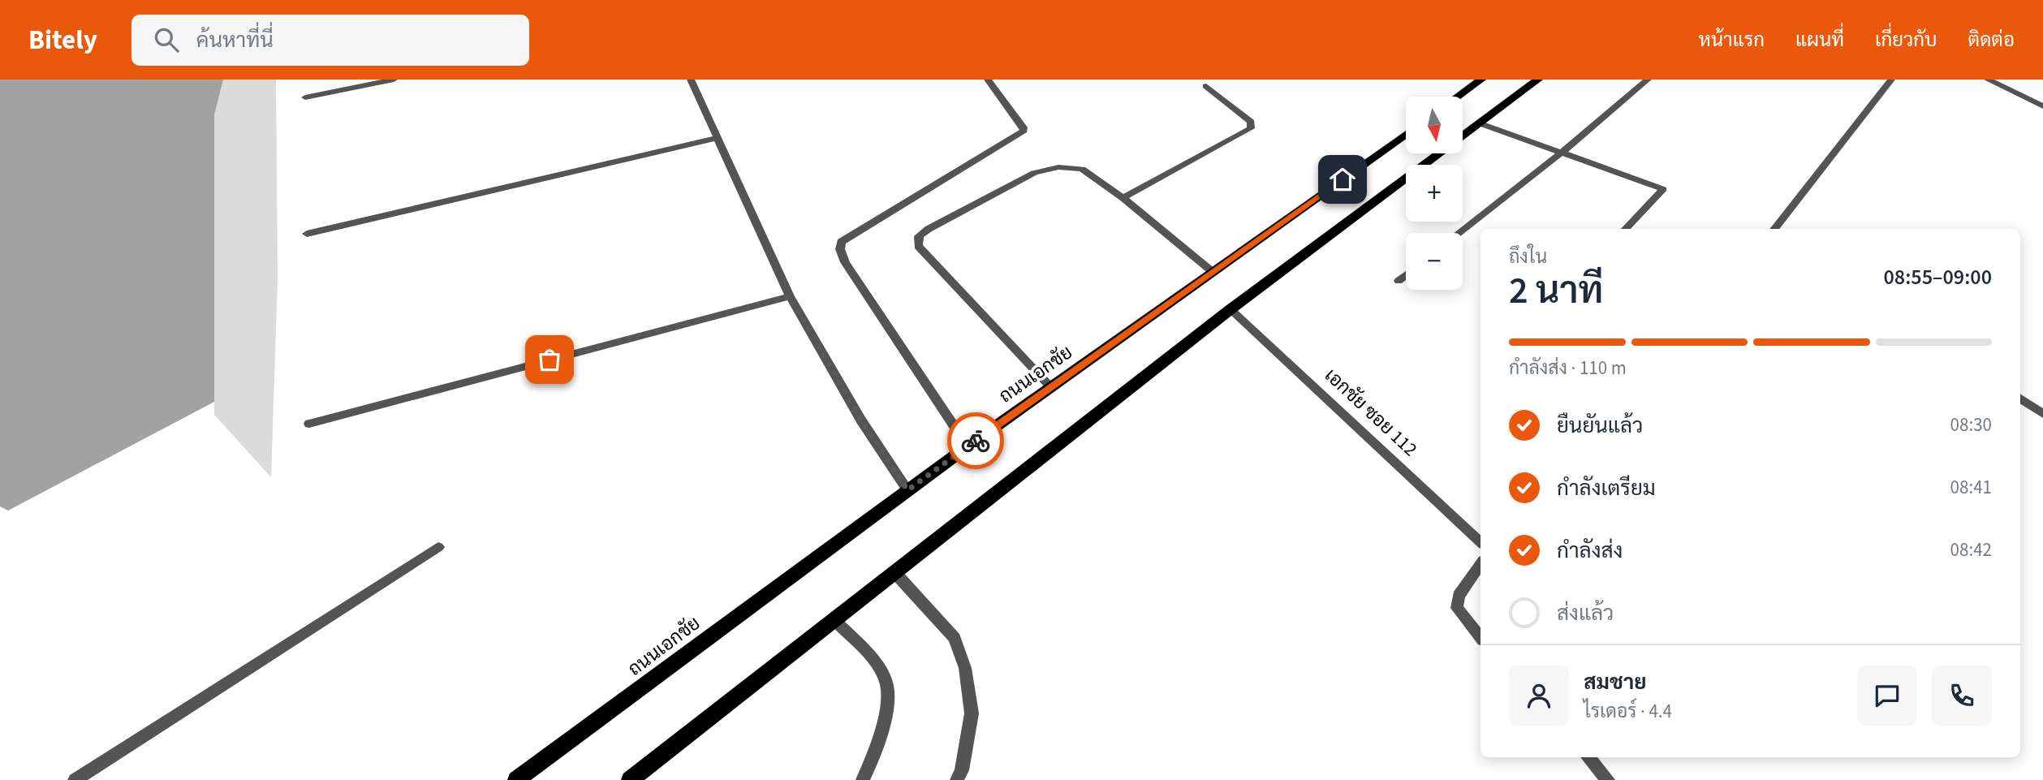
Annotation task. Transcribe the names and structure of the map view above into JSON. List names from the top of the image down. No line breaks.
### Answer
{"streets":{"main road":["ถนนเอกชัย"],"street":["เอกชัย ซอย 112"]},"north":"bottom","page":{"header":"Bitely","search":"ค้นหาที่นี่","nav":["หน้าแรก","แผนที่","เกี่ยวกับ","ติดต่อ"],"map_buttons":["+","−"],"heading":["2 นาที","ถึงใน","08:55–09:00"],"panel":["สมชาย","ไรเดอร์ · 4.4"],"bar":"กำลังส่ง · 110 m","list":[["ยืนยันแล้ว","08:30"],["กำลังเตรียม","08:41"],["กำลังส่ง","08:42"],"ส่งแล้ว"]}}
